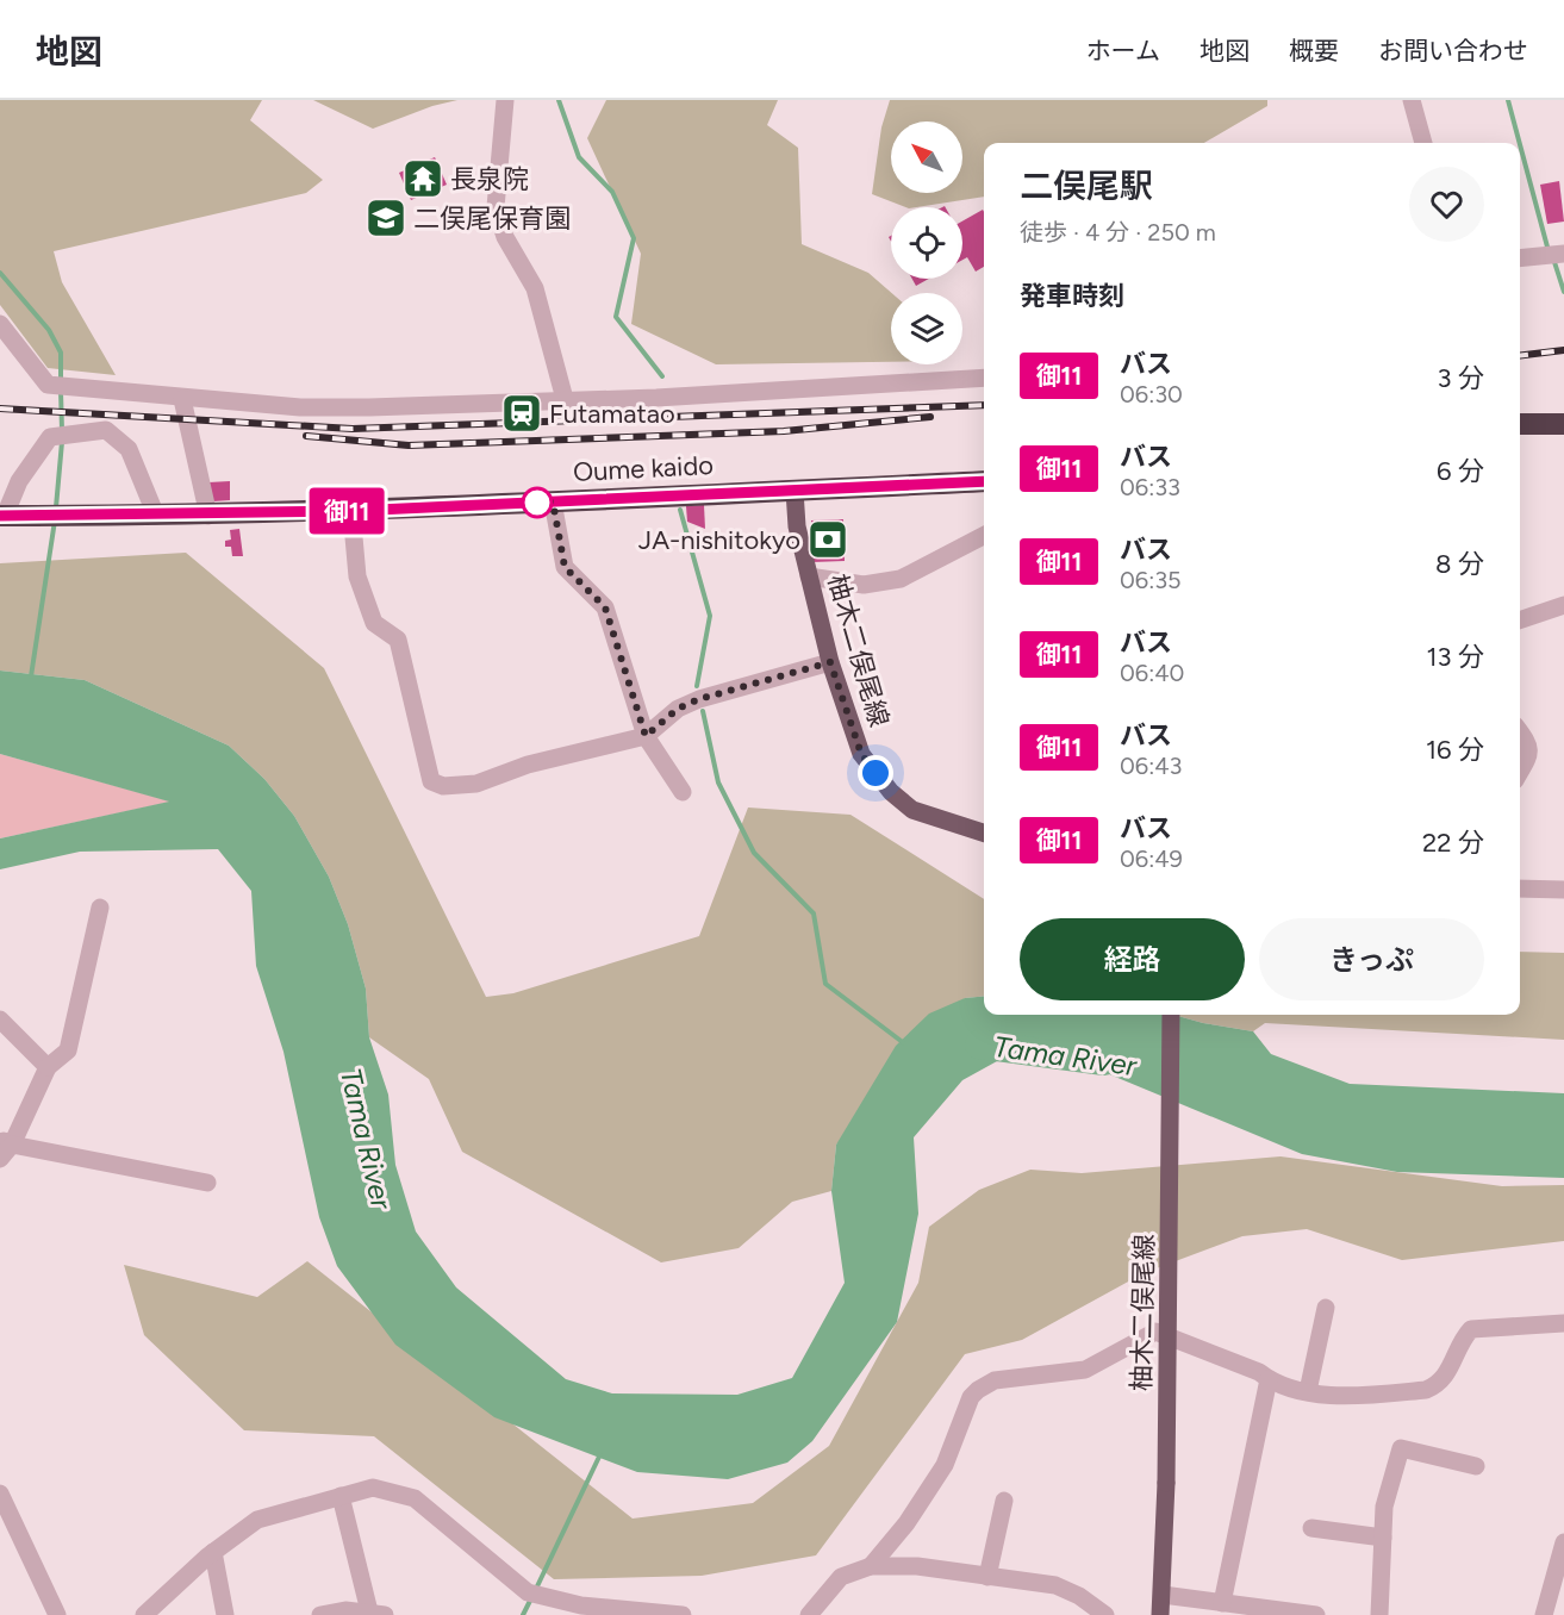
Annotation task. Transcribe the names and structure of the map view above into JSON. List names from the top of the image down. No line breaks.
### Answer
{"streets":{"highway":["Oume kaido"],"main road":["柚木二俣尾線"]},"crossings":[["Oume kaido","柚木二俣尾線"]],"water":["Tama River"],"places":{"temple":["長泉院"],"school or university":["二俣尾保育園"],"station":["Futamatao"],"bank":["JA-nishitokyo"]},"lines":["bus line 御11"],"north":"top left","page":{"header":"地図","nav":["ホーム","地図","概要","お問い合わせ"],"on_map":"御11","heading":[["二俣尾駅","徒歩 · 4 分 · 250 m"],"発車時刻"],"list":[{"mark":"御11","name":"バス","note":"06:30","value":"3 分"},{"mark":"御11","name":"バス","note":"06:33","value":"6 分"},{"mark":"御11","name":"バス","note":"06:35","value":"8 分"},{"mark":"御11","name":"バス","note":"06:40","value":"13 分"},{"mark":"御11","name":"バス","note":"06:43","value":"16 分"},{"mark":"御11","name":"バス","note":"06:49","value":"22 分"}],"buttons":["経路","きっぷ"]}}
